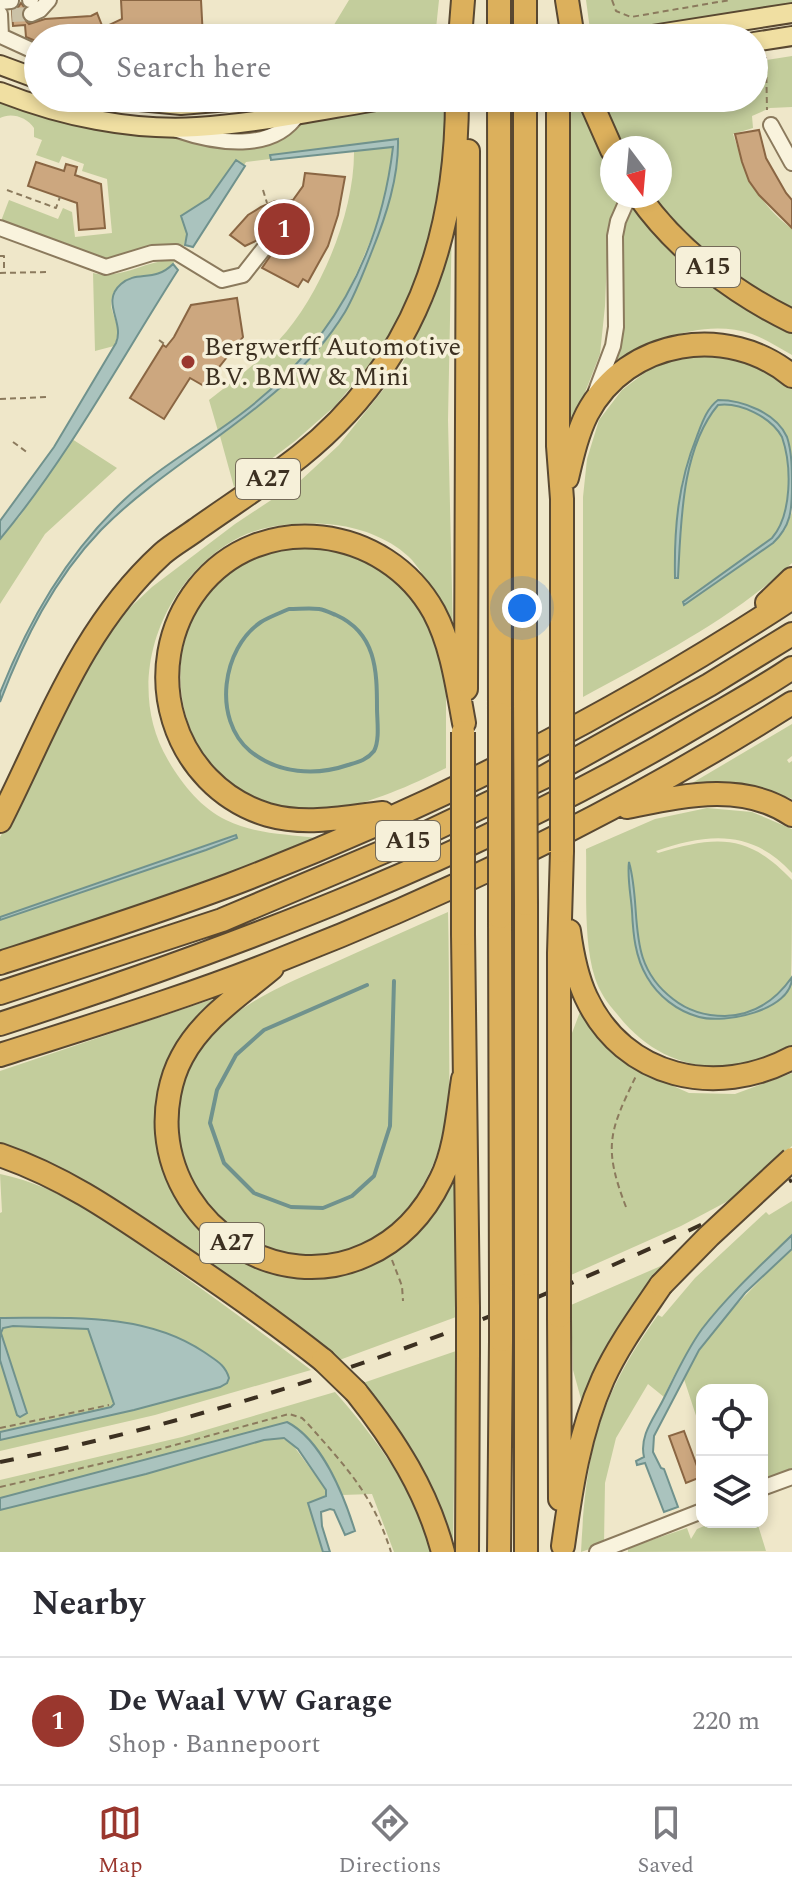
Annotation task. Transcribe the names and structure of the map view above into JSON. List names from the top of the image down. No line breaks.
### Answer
{"streets":{"highway":["A15","A27"]},"crossings":[["A15","A27"]],"places":["Bergwerff Automotive B.V. BMW & Mini"],"north":"bottom","page":{"search":"Search here","pins":"1","heading":"Nearby","list":[{"mark":"1","name":"De Waal VW Garage","note":"Shop · Bannepoort","value":"220 m"}],"nav":["Map","Directions","Saved"]}}
